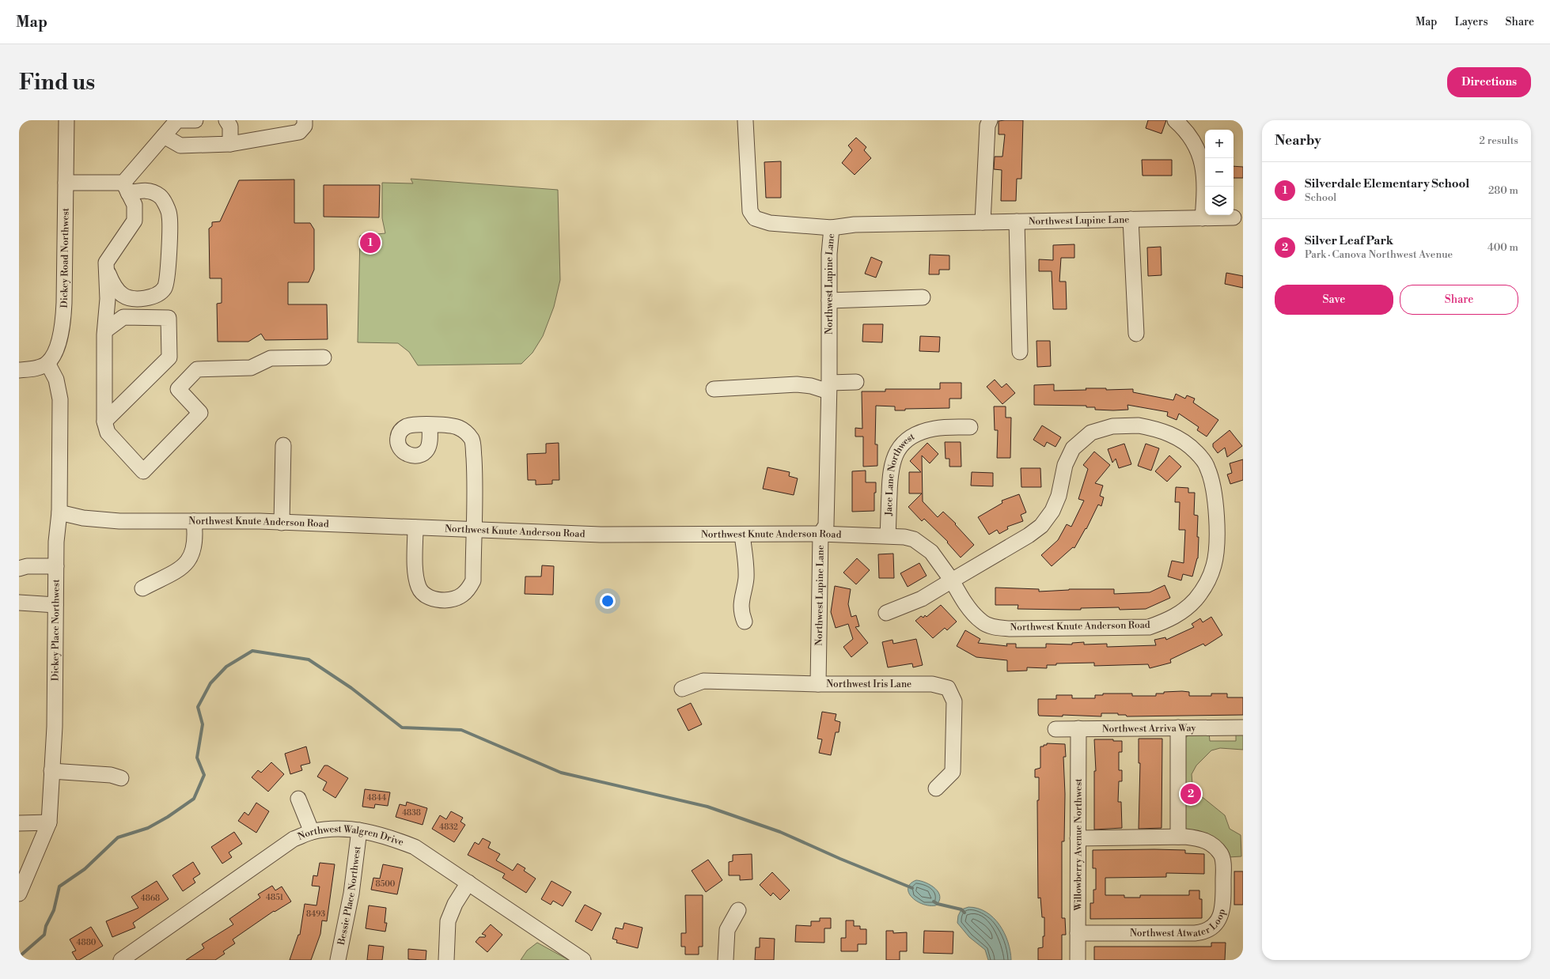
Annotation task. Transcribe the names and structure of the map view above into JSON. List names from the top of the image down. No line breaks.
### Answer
{"streets":{"street":["Northwest Lupine Lane","Dickey Road Northwest","Jace Lane Northwest","Northwest Knute Anderson Road","Dickey Place Northwest","Northwest Iris Lane","Northwest Arriva Way","Northwest Walgren Drive","Willowberry Avenue Northwest","Bessie Place Northwest","Northwest Atwater Loop"]},"crossings":[["Northwest Lupine Lane","Northwest Knute Anderson Road"],["Northwest Lupine Lane","Northwest Iris Lane"],["Dickey Road Northwest","Dickey Place Northwest"],["Jace Lane Northwest","Northwest Knute Anderson Road"],["Northwest Knute Anderson Road","Dickey Place Northwest"],["Northwest Arriva Way","Willowberry Avenue Northwest"],["Northwest Walgren Drive","Bessie Place Northwest"],["Willowberry Avenue Northwest","Northwest Atwater Loop"]],"house_numbers":["4844","4838","4832","8500","4851","4868","8493","4880"],"page":{"header":"Map","nav":["Map","Layers","Share"],"buttons":["Directions",["Save","Share"]],"title":"Find us","heading":["Nearby","2 results"],"map_buttons":["+","−"],"list":[{"mark":"1","name":"Silverdale Elementary School","note":"School","value":"280 m"},{"mark":"2","name":"Silver Leaf Park","note":"Park · Canova Northwest Avenue","value":"400 m"}],"pins":["1","2"]}}
